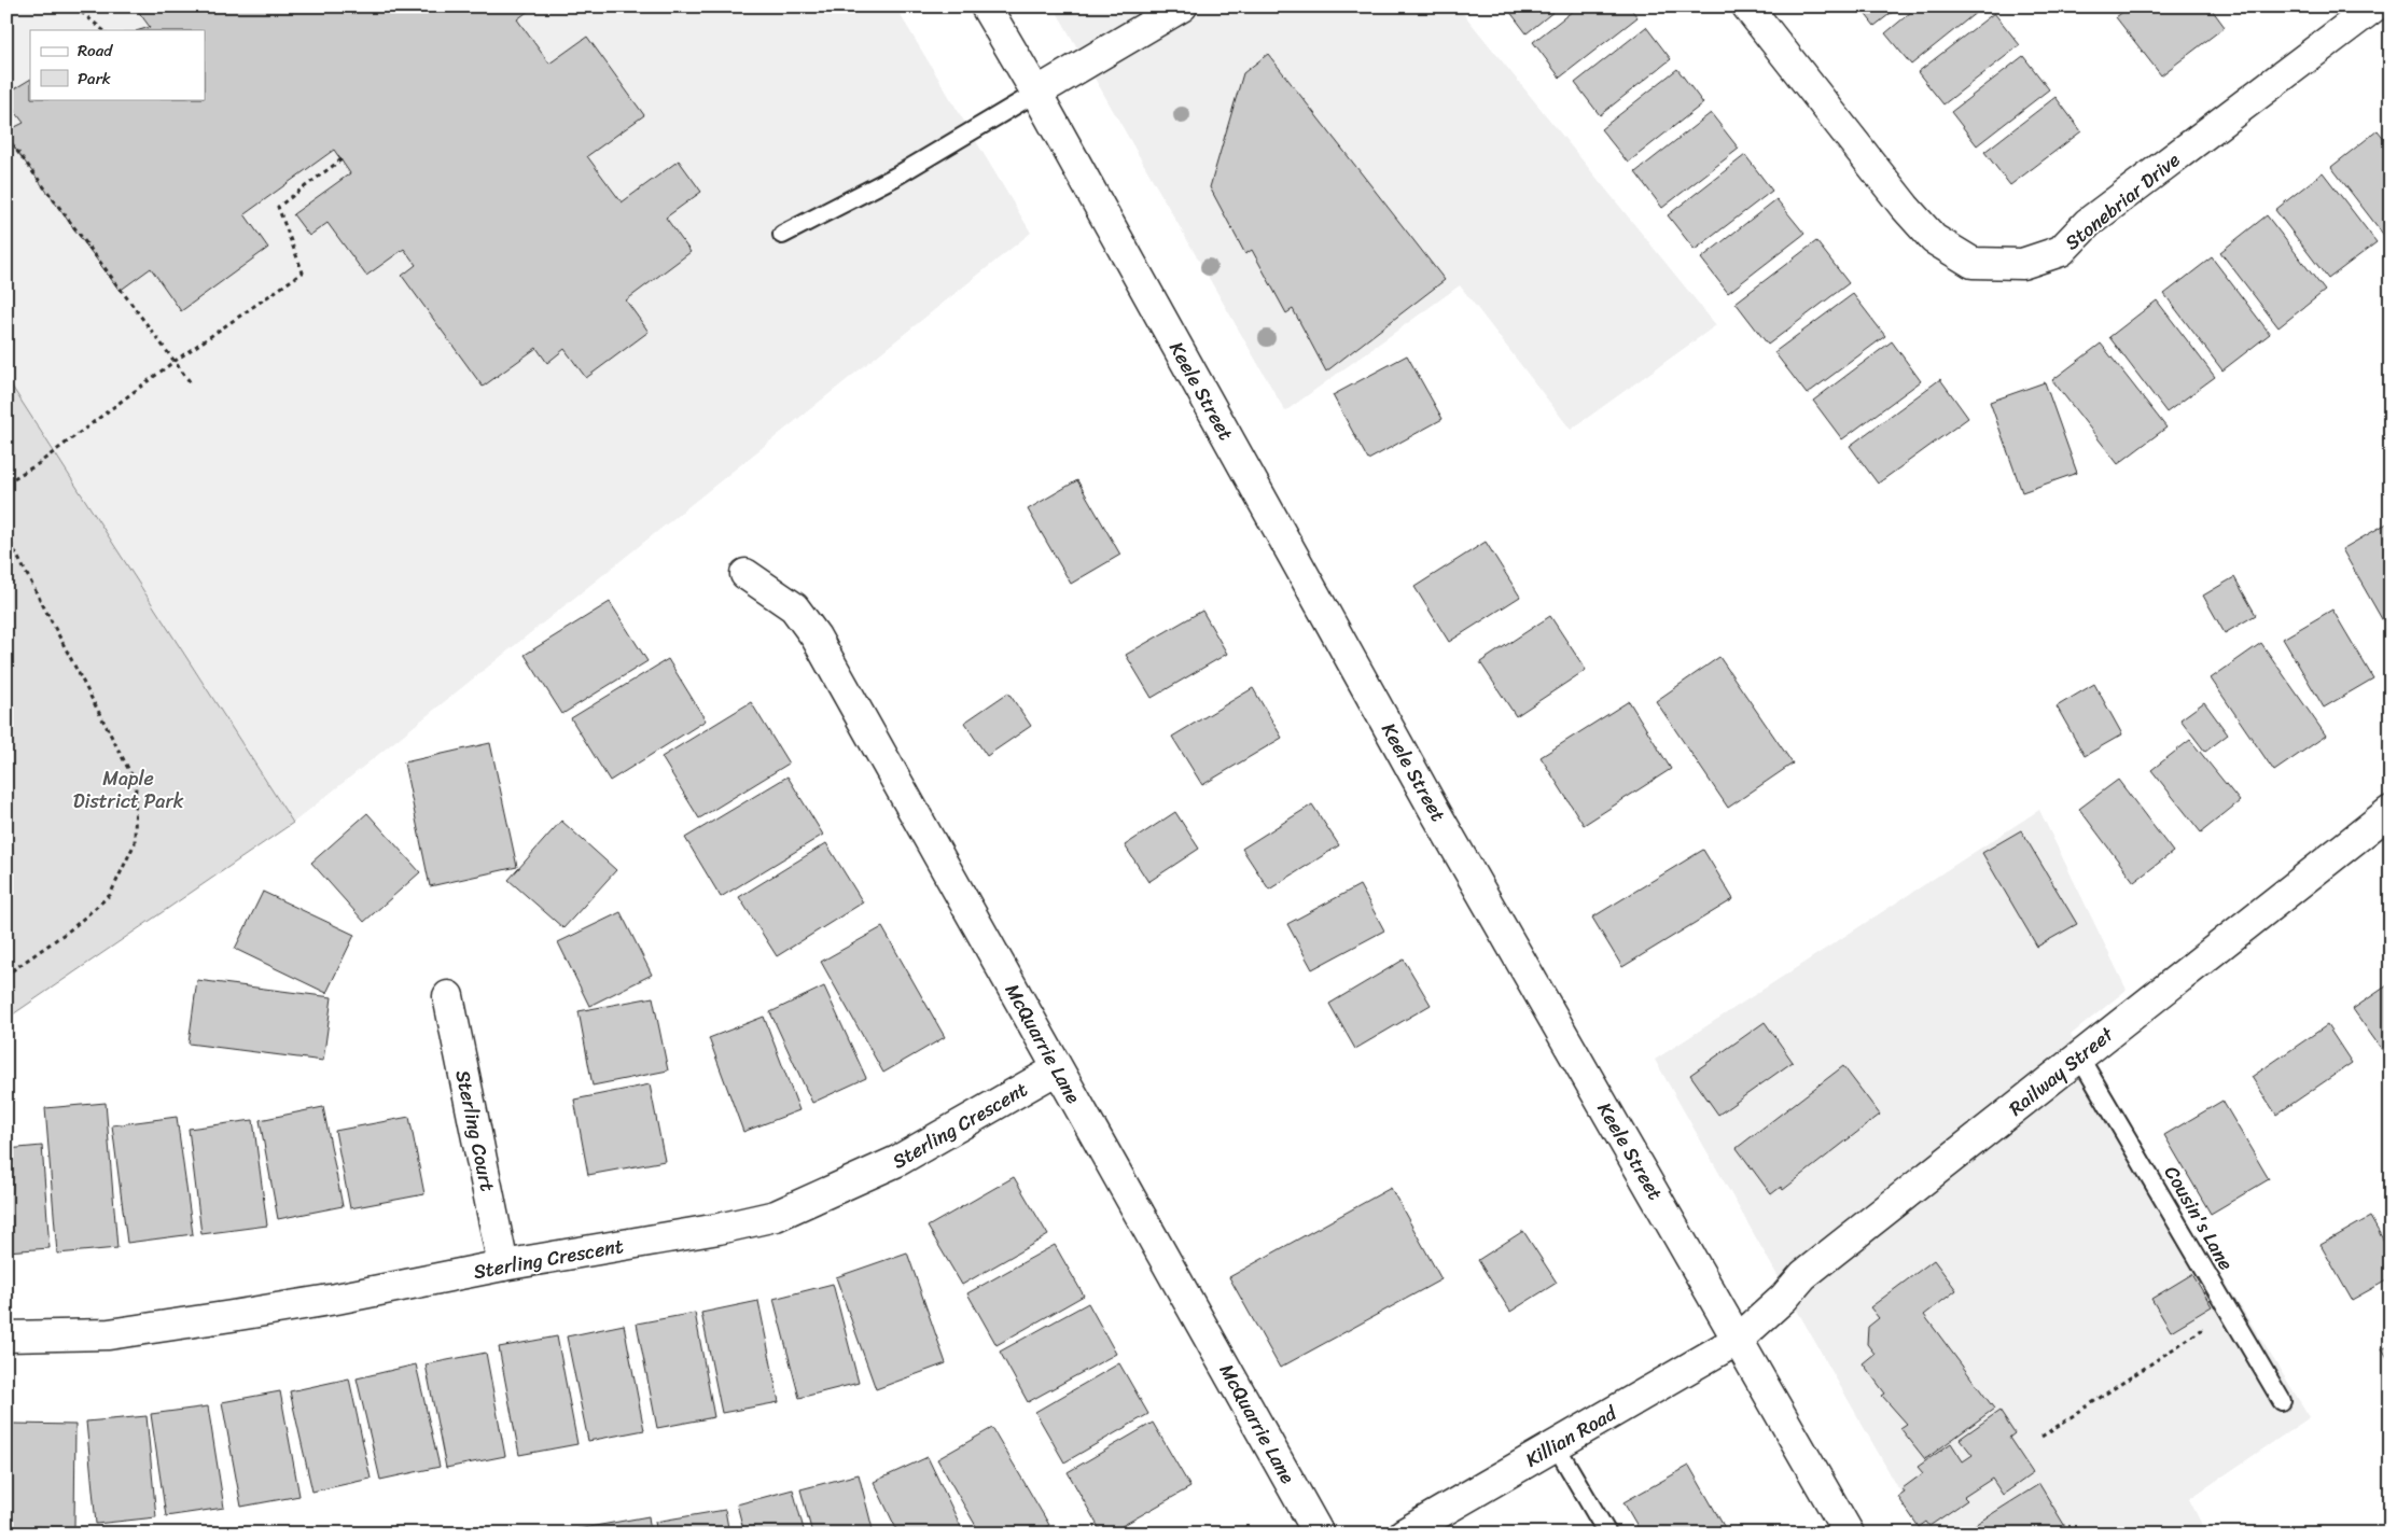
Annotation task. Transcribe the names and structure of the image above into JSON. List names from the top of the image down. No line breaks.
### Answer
{"streets":{"street":["Stonebriar Drive","Keele Street","McQuarrie Lane","Railway Street","Sterling Crescent","Sterling Court","Killian Road"],"lane":["Cousin's Lane"]},"crossings":[["Keele Street","Railway Street"],["Keele Street","Killian Road"],["McQuarrie Lane","Sterling Crescent"],["Railway Street","Cousin's Lane"],["Railway Street","Killian Road"],["Sterling Crescent","Sterling Court"]],"parks":["Maple District Park"],"legend":["Road","Park"]}
